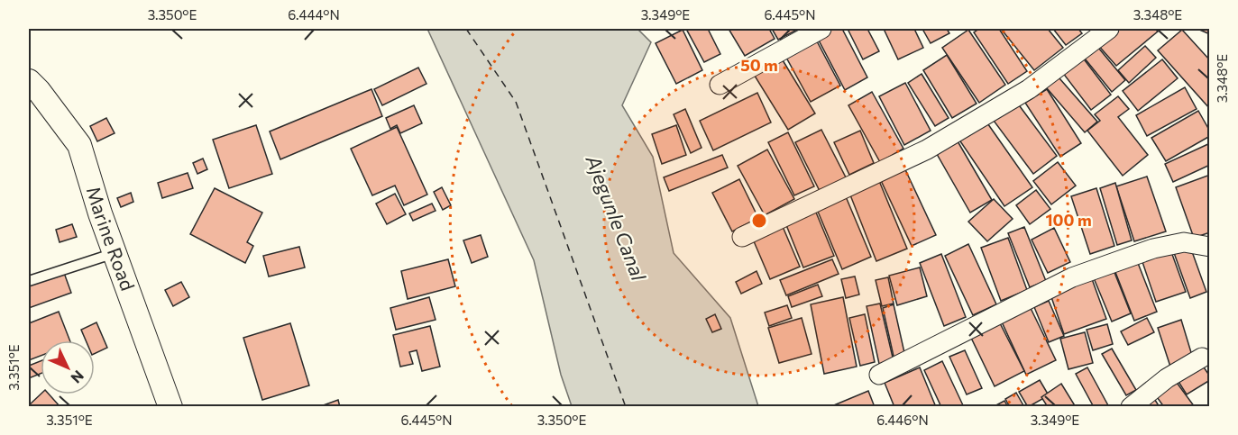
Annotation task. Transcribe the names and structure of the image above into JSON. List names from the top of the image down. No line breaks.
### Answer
{"streets":{"street":["Marine Road"]},"water":["Ajegunle Canal"],"north":"bottom right","coordinates":["3.350°E","6.444°N","3.349°E","6.445°N","3.348°E","3.351°E","6.446°N"],"rings":["50 m","100 m"]}
